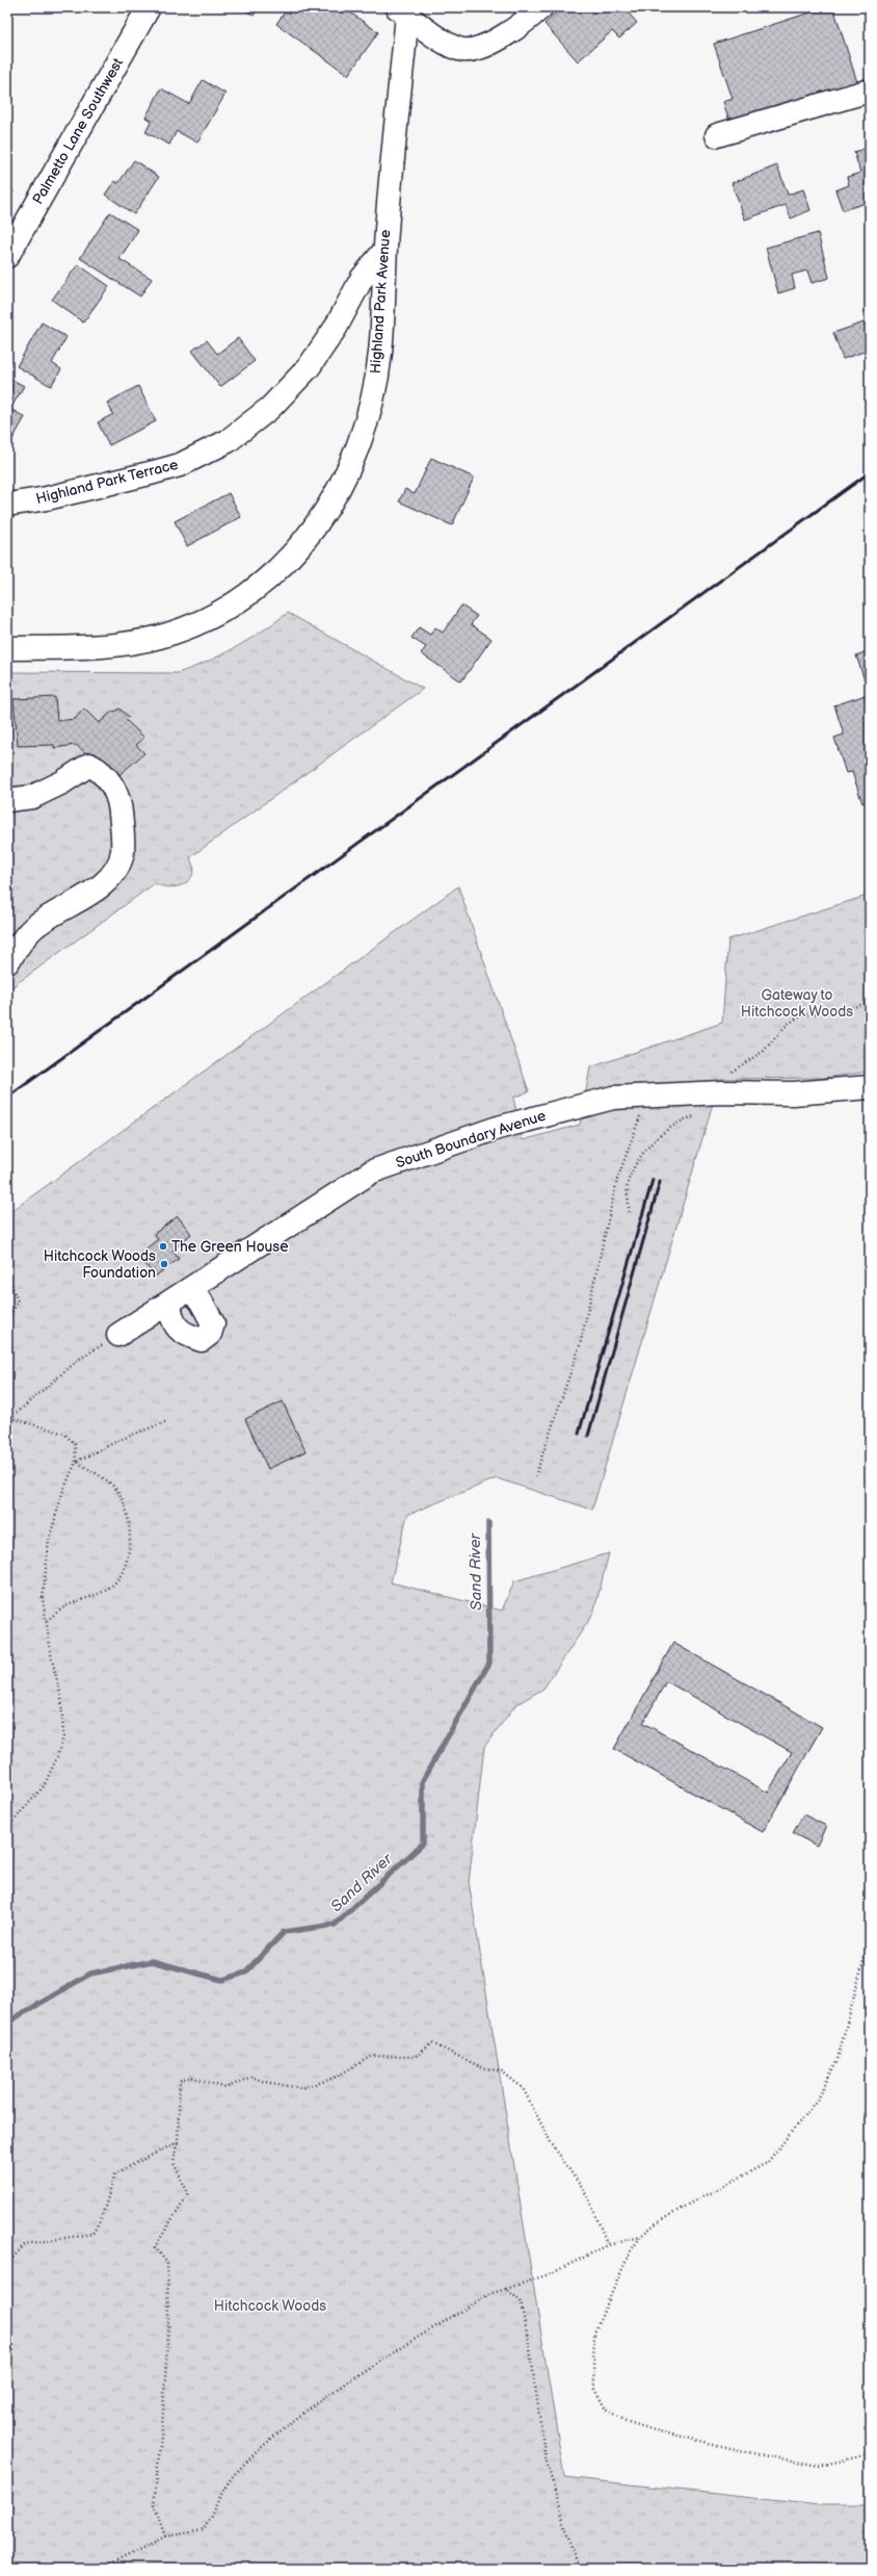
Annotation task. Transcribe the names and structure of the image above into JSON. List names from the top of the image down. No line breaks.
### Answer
{"streets":{"street":["Palmetto Lane Southwest","Highland Park Avenue","Highland Park Terrace","South Boundary Avenue"]},"crossings":[["Highland Park Avenue","Highland Park Terrace"]],"water":["Sand River"],"parks":["Gateway to Hitchcock Woods","Hitchcock Woods"],"places":["The Green House","Hitchcock Woods Foundation"]}
